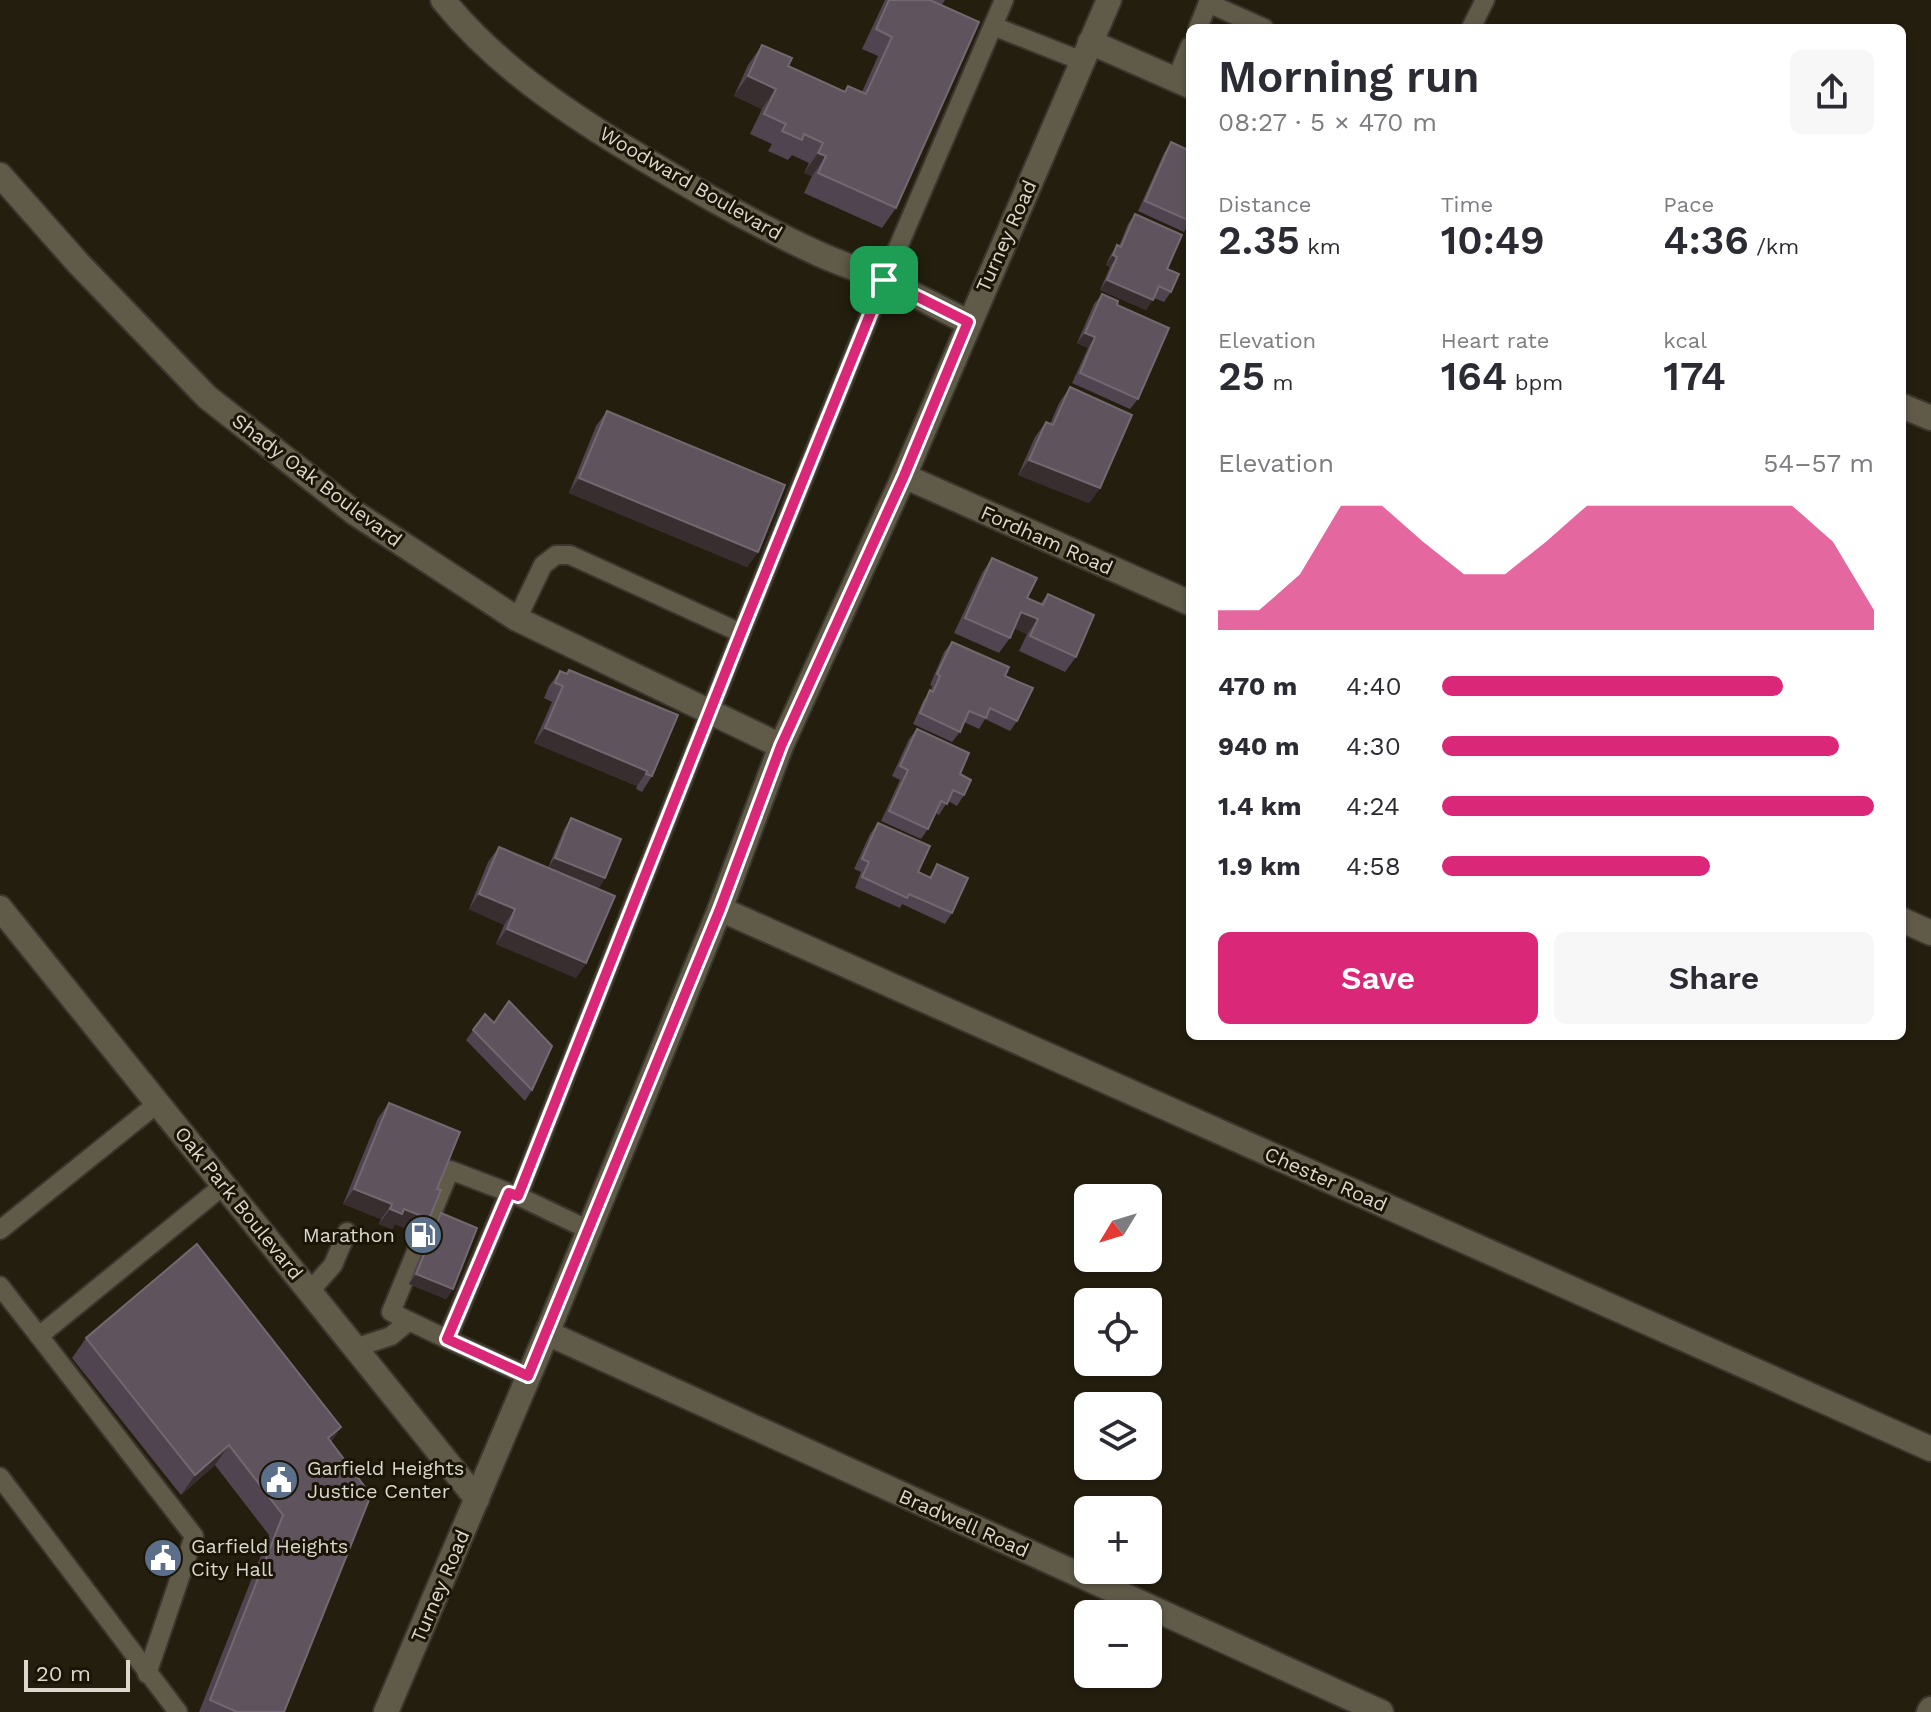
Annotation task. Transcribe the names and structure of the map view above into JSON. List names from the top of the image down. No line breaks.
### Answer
{"streets":{"street":["Woodward Boulevard","Turney Road","Shady Oak Boulevard","Fordham Road","Chester Road","Oak Park Boulevard","Bradwell Road"]},"crossings":[["Woodward Boulevard","Turney Road"],["Turney Road","Shady Oak Boulevard"],["Turney Road","Fordham Road"],["Turney Road","Chester Road"],["Turney Road","Oak Park Boulevard"],["Turney Road","Bradwell Road"]],"places":{"fuel station":["Marathon"],"public building":["Garfield Heights Justice Center","Garfield Heights City Hall"]},"scale_bar":"20 m","north":"bottom left","page":{"heading":["Morning run","08:27 · 5 × 470 m"],"stats":[["Distance","2.35 km"],["Time","10:49"],["Pace","4:36 /km"],["Elevation","25 m"],["Heart rate","164 bpm"],["kcal","174"]],"chart":["Elevation","54–57 m"],"list":[{"name":"470 m","note":"4:40"},{"name":"940 m","note":"4:30"},{"name":"1.4 km","note":"4:24"},{"name":"1.9 km","note":"4:58"}],"buttons":["Save","Share"],"map_buttons":["+","−"],"scale":"20 m"}}
